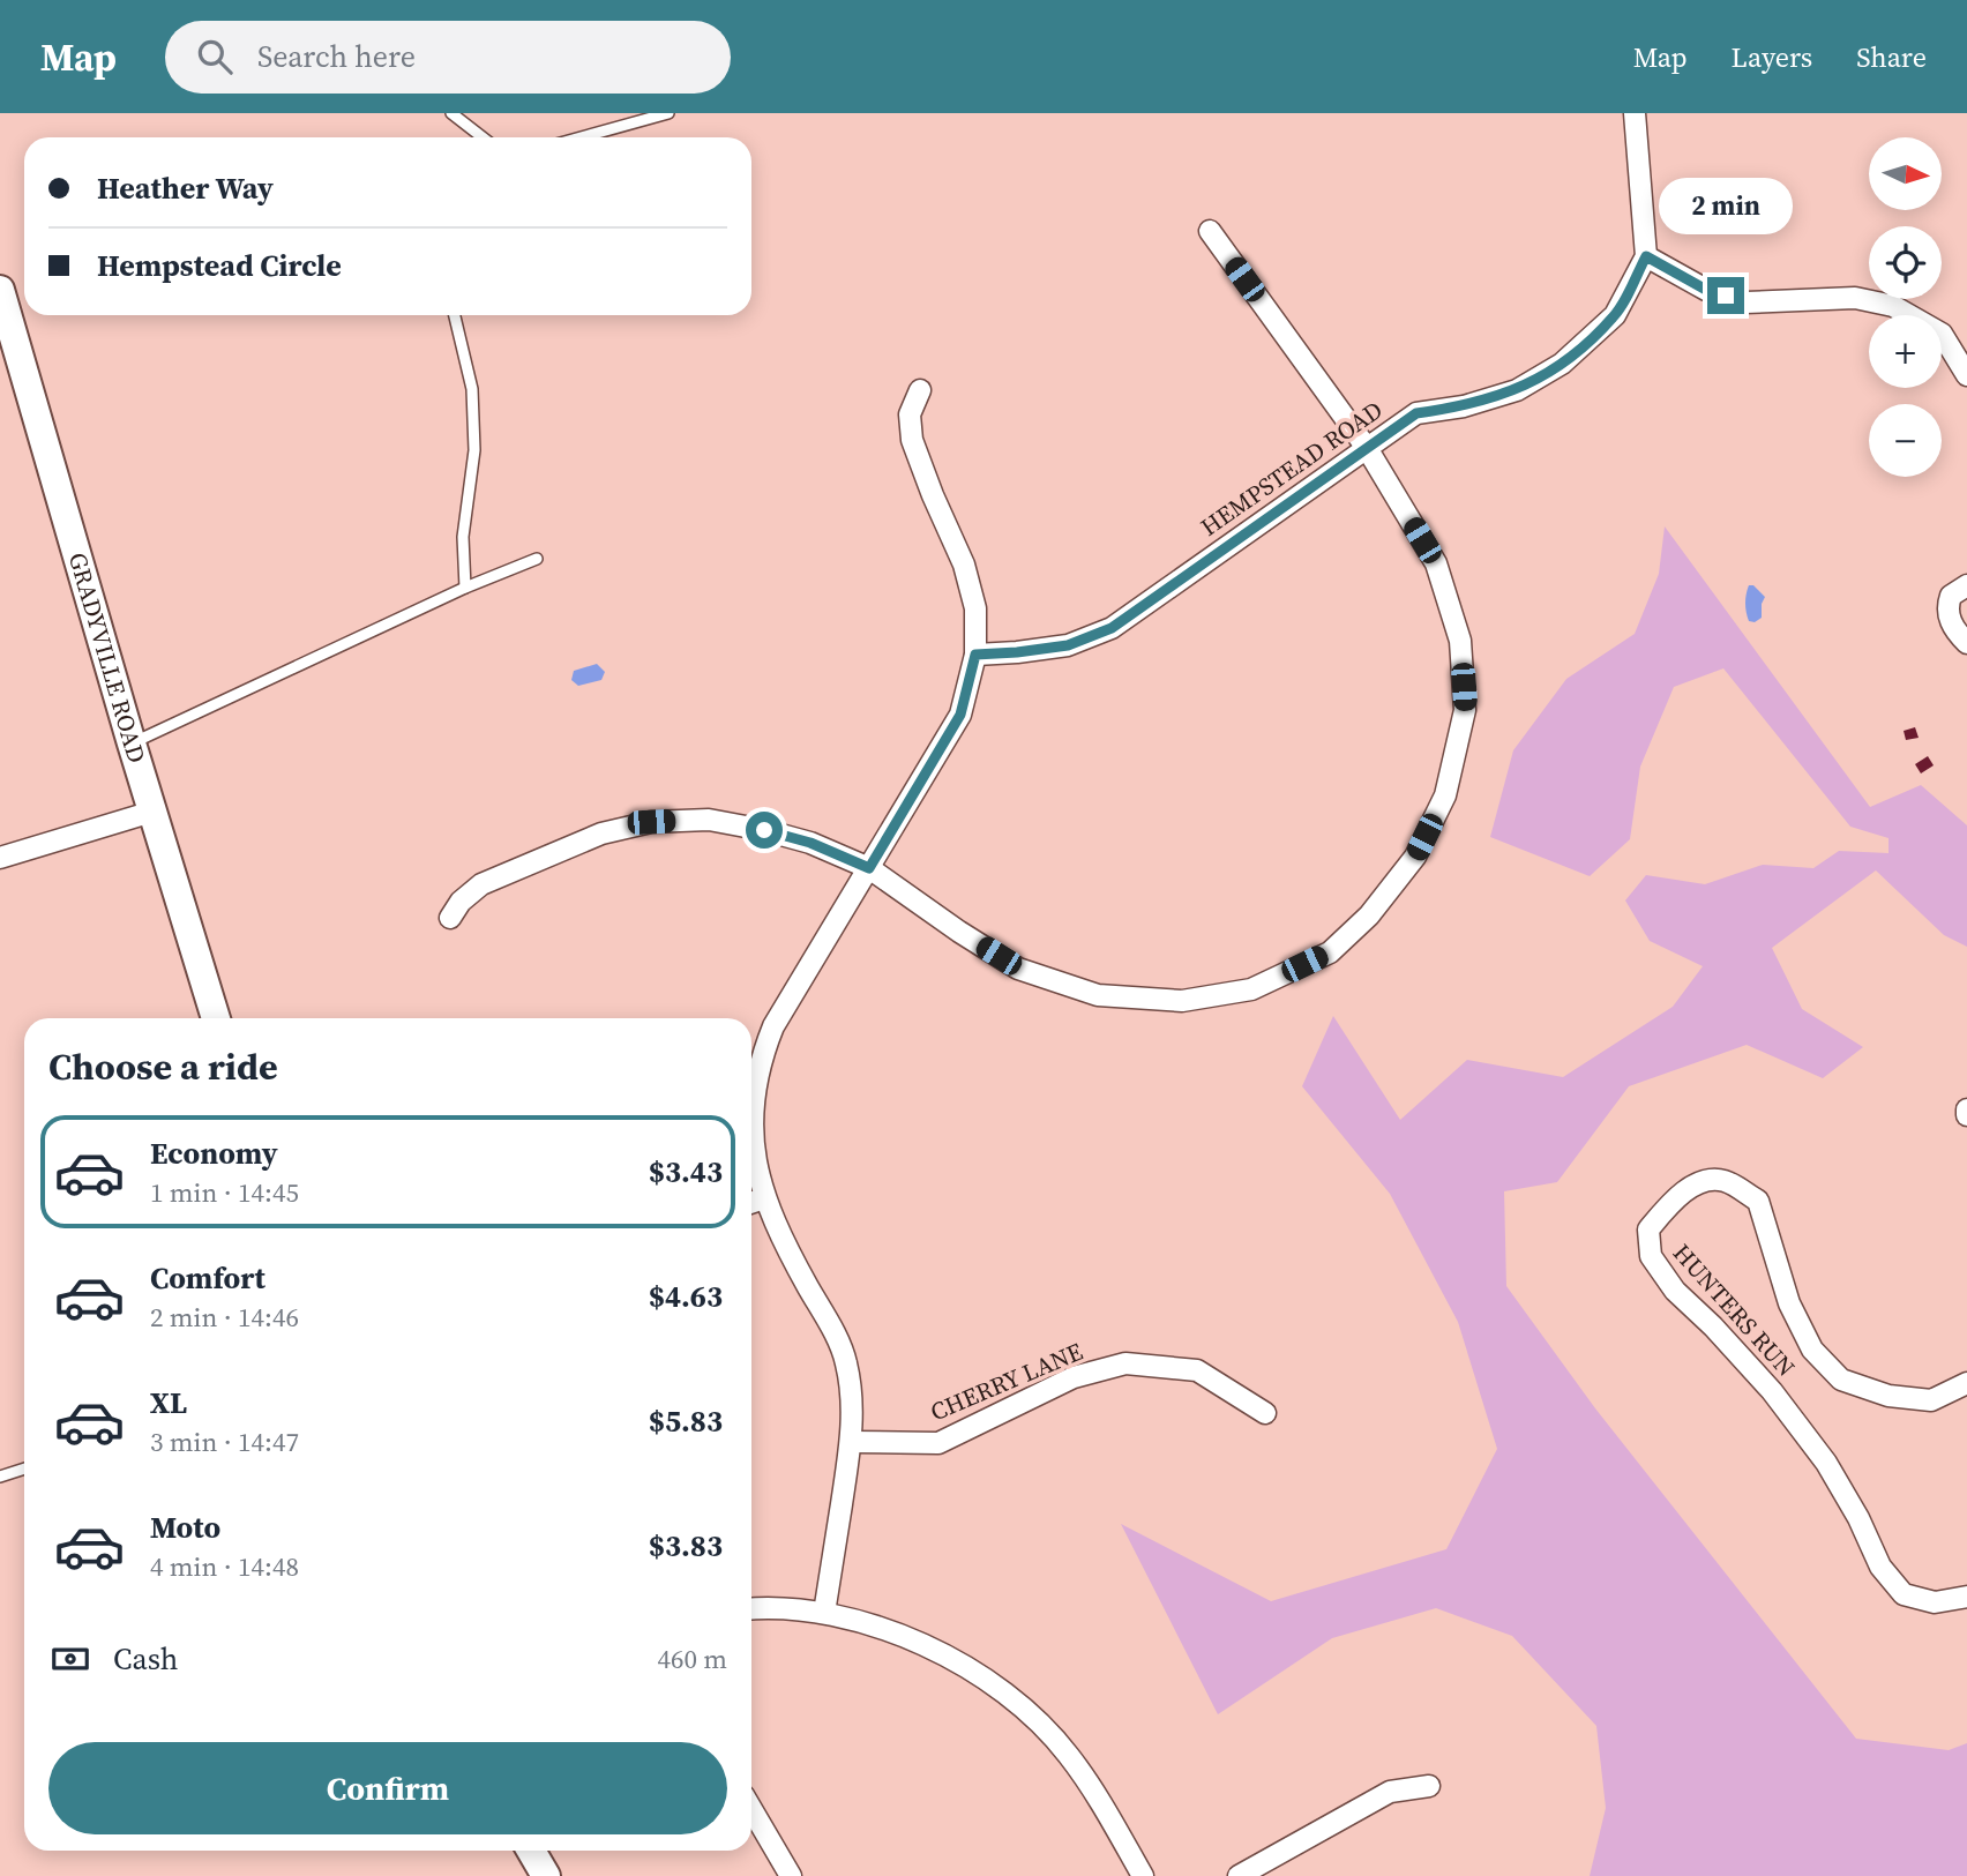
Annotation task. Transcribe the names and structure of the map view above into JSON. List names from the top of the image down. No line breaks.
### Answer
{"streets":{"street":["HEMPSTEAD ROAD","GRADYVILLE ROAD","HUNTERS RUN","CHERRY LANE"]},"north":"right","page":{"header":"Map","search":"Search here","nav":["Map","Layers","Share"],"map_buttons":["+","−"],"banner":["Heather Way","Hempstead Circle"],"bubble":"2 min","heading":"Choose a ride","list":[{"name":"Economy","note":"1 min · 14:45","value":"$3.43"},{"name":"Comfort","note":"2 min · 14:46","value":"$4.63"},{"name":"XL","note":"3 min · 14:47","value":"$5.83"},{"name":"Moto","note":"4 min · 14:48","value":"$3.83"}],"pay":["Cash","460 m"],"buttons":"Confirm"}}
